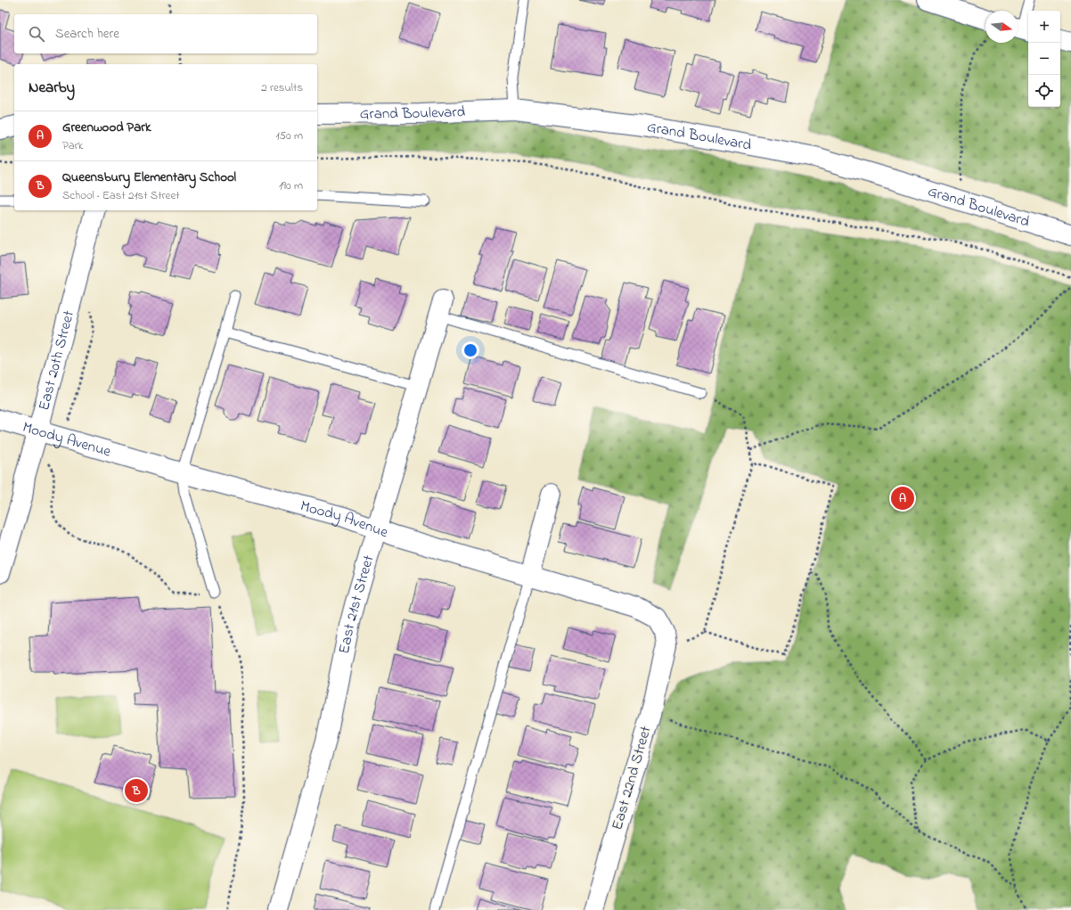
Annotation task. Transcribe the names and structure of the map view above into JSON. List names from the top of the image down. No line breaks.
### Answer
{"streets":{"street":["Grand Boulevard","East 20th Street","Moody Avenue","East 21st Street","East 22nd Street"]},"crossings":[["East 20th Street","Moody Avenue"],["Moody Avenue","East 21st Street"],["Moody Avenue","East 22nd Street"]],"north":"right","page":{"map_buttons":["+","−"],"search":"Search here","heading":["Nearby","2 results"],"list":[{"mark":"A","name":"Greenwood Park","note":"Park","value":"150 m"},{"mark":"B","name":"Queensbury Elementary School","note":"School · East 21st Street","value":"190 m"}],"pins":["A","B"]}}
